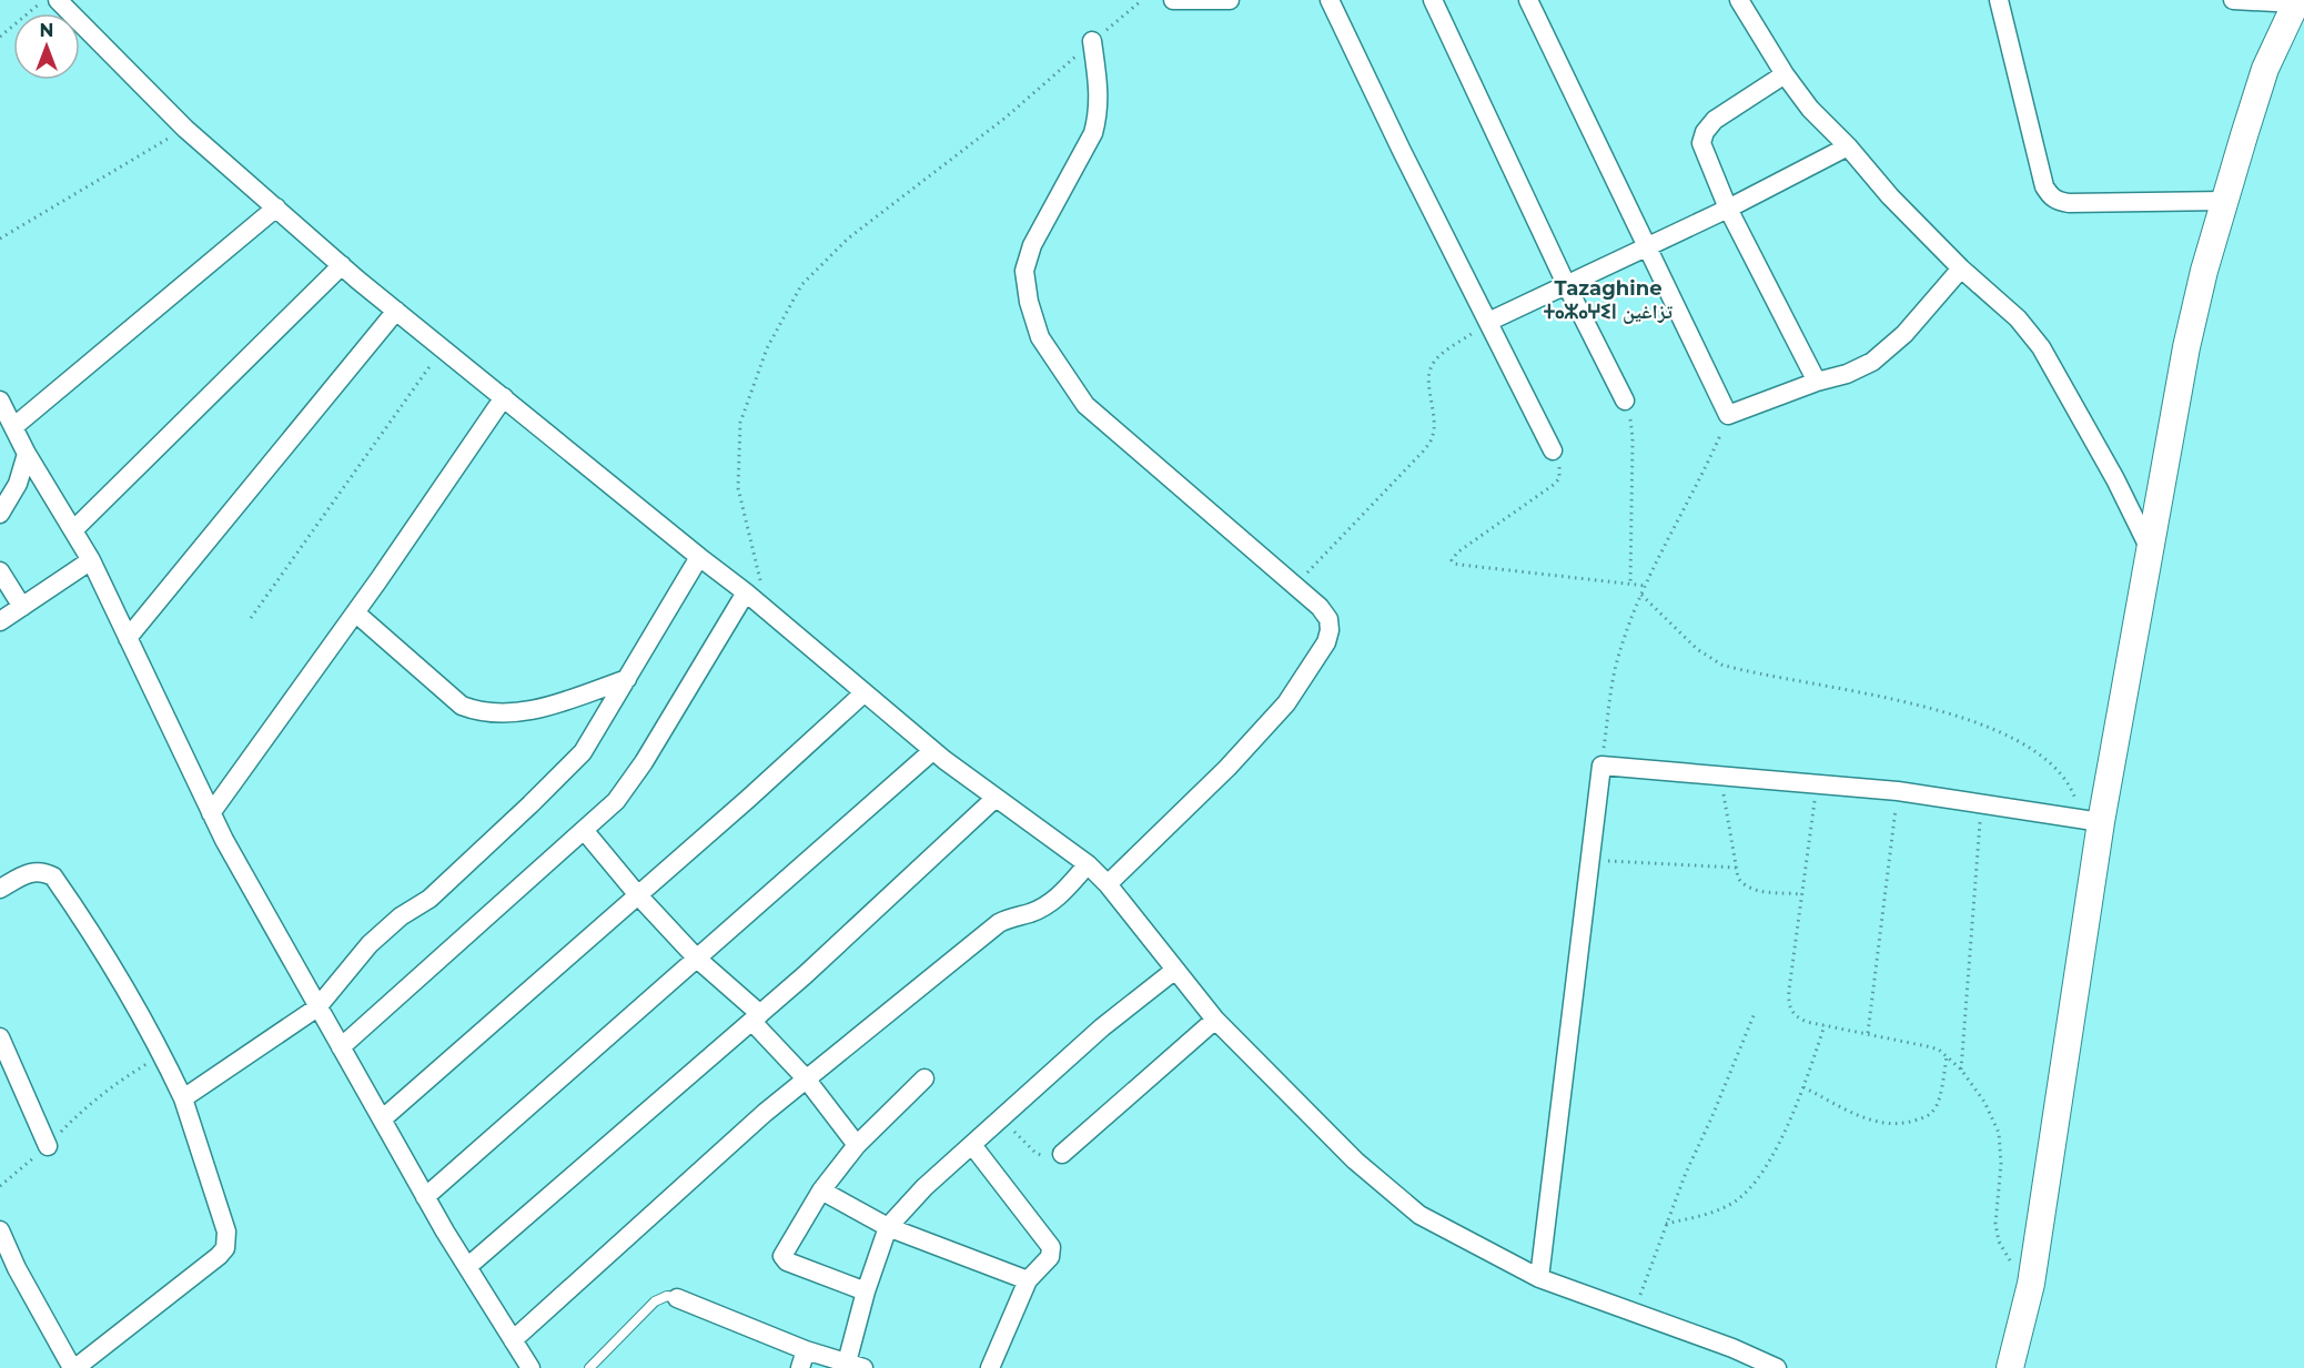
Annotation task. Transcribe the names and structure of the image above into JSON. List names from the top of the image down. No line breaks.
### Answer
{"districts":["Tazaghine ⵜⴰⵣⴰⵖⵉⵏ تزاغين"],"north":"top"}
